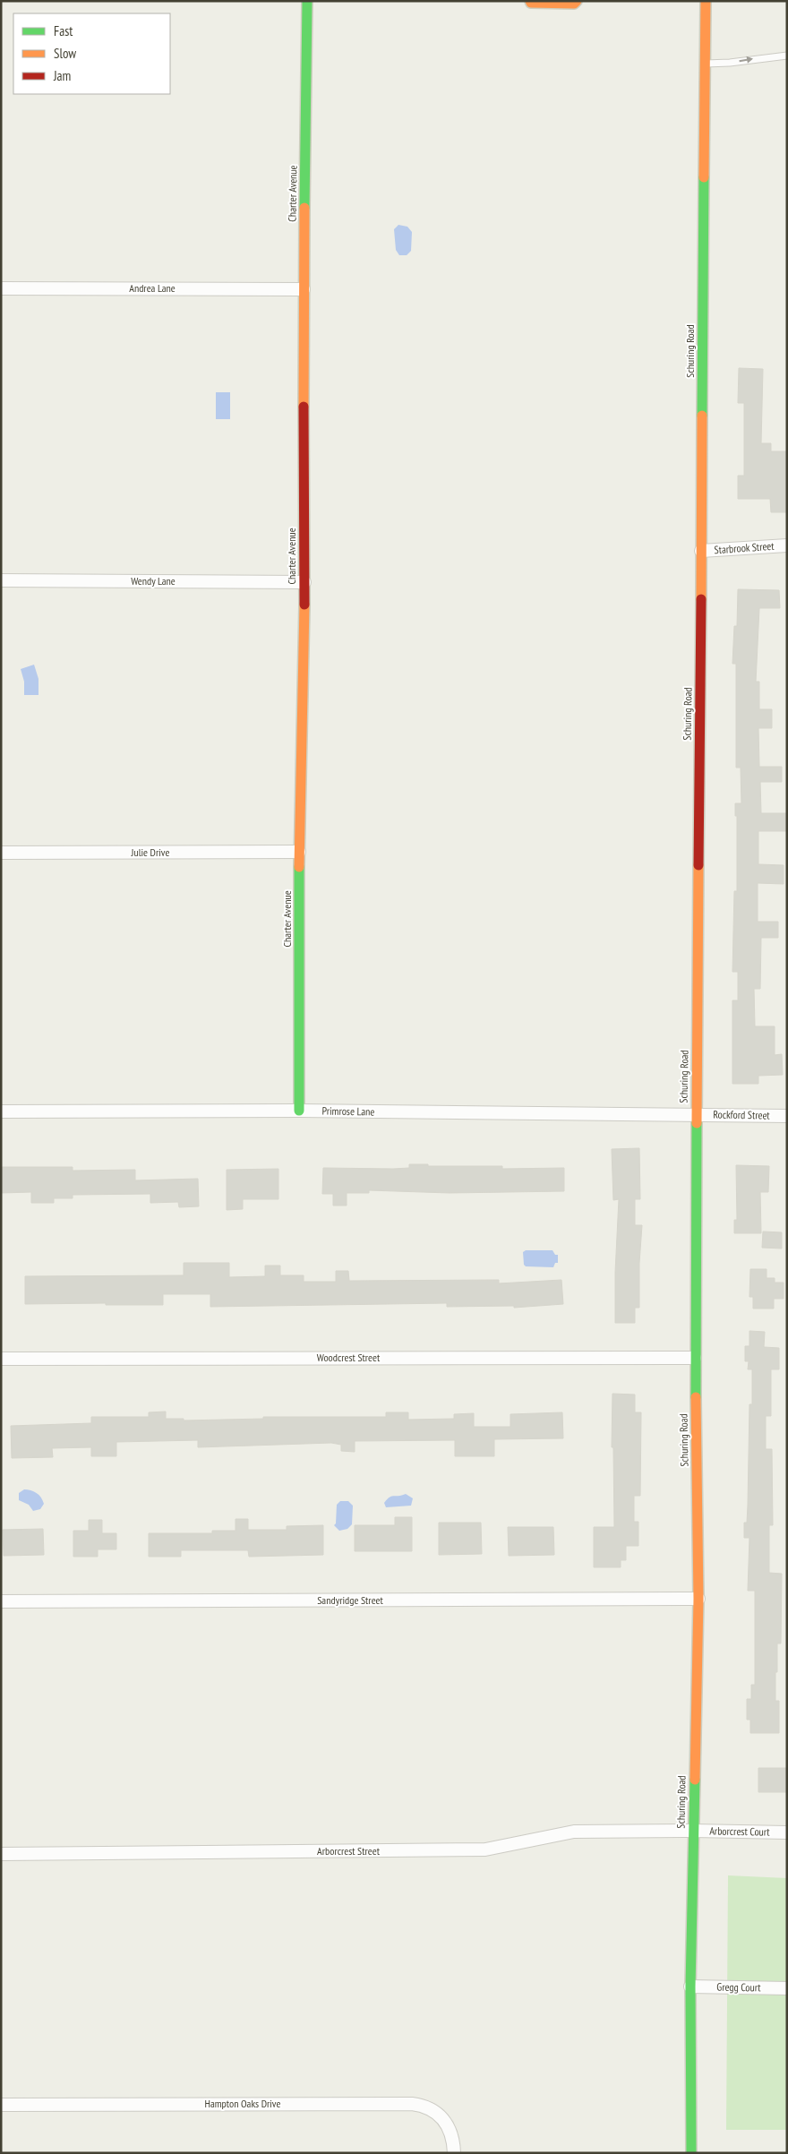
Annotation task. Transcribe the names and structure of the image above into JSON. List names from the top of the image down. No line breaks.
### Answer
{"streets":{"street":["Charter Avenue","Andrea Lane","Schuring Road","Starbrook Street","Wendy Lane","Julie Drive","Primrose Lane","Rockford Street","Woodcrest Street","Sandyridge Street","Arborcrest Court","Arborcrest Street","Gregg Court","Hampton Oaks Drive"]},"crossings":[["Charter Avenue","Andrea Lane"],["Charter Avenue","Wendy Lane"],["Charter Avenue","Julie Drive"],["Charter Avenue","Primrose Lane"],["Schuring Road","Starbrook Street"],["Schuring Road","Primrose Lane"],["Schuring Road","Rockford Street"],["Schuring Road","Woodcrest Street"],["Schuring Road","Sandyridge Street"],["Schuring Road","Arborcrest Court"],["Schuring Road","Arborcrest Street"],["Schuring Road","Gregg Court"],["Primrose Lane","Rockford Street"],["Arborcrest Court","Arborcrest Street"]],"legend":["Fast","Slow","Jam"]}
